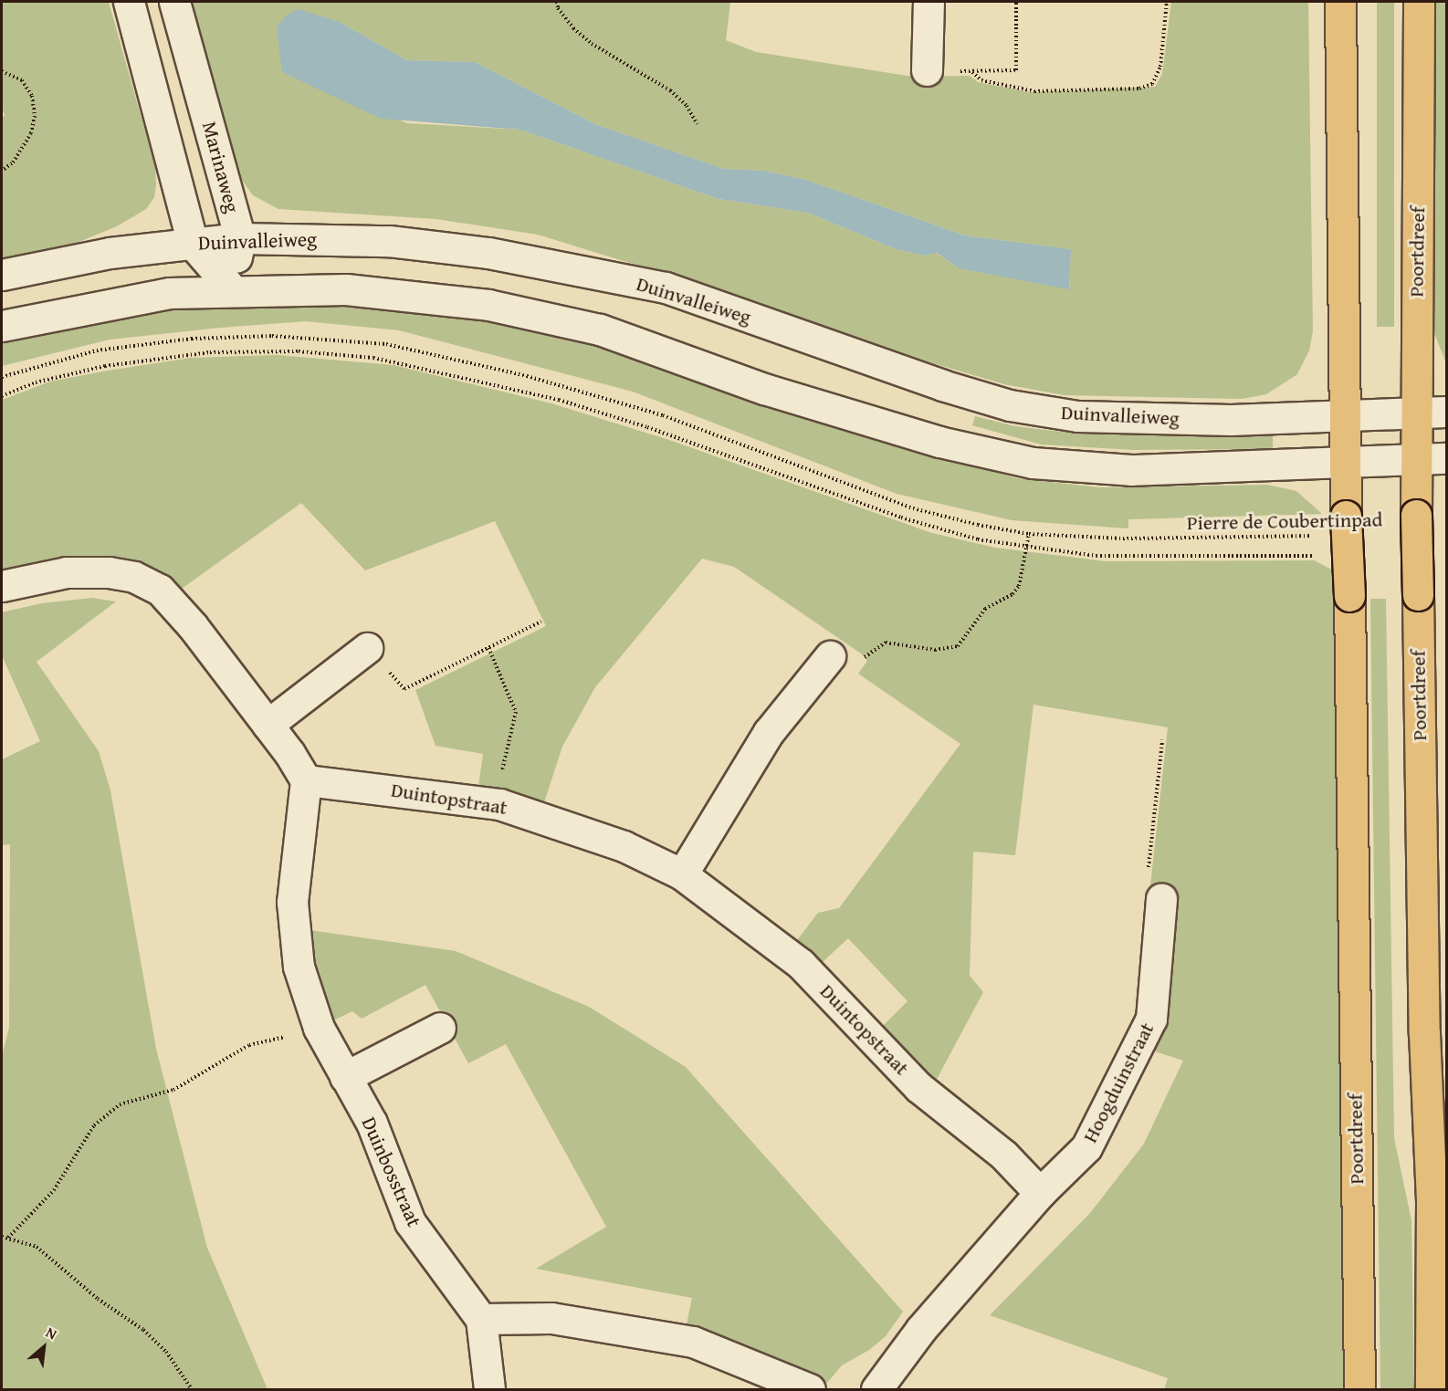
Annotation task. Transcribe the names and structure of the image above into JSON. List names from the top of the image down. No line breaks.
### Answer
{"streets":{"main road":["Poortdreef"],"street":["Marinaweg","Duinvalleiweg","Duintopstraat","Hoogduinstraat","Duinbosstraat"],"path":["Pierre de Coubertinpad"]},"crossings":[["Marinaweg","Duinvalleiweg"],["Duinvalleiweg","Poortdreef"],["Duintopstraat","Hoogduinstraat"],["Duintopstraat","Duinbosstraat"]],"north":"top right"}
